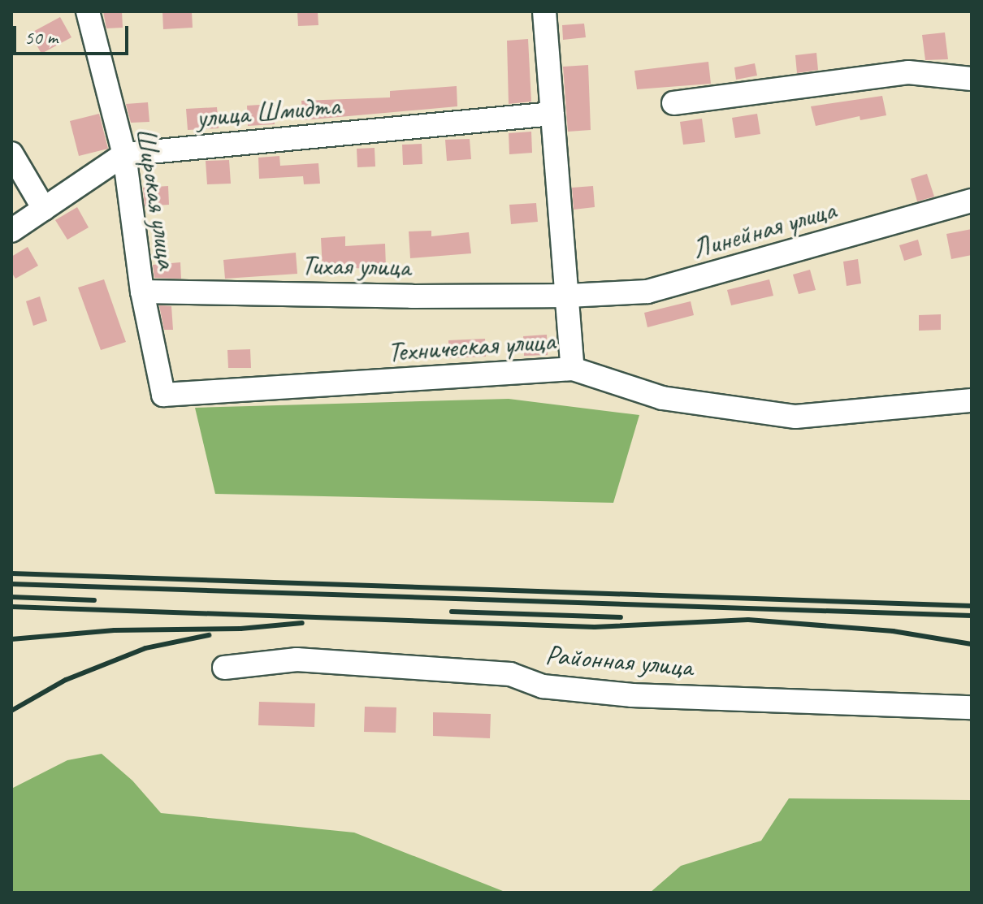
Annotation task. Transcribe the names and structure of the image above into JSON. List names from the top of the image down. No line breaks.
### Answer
{"streets":{"street":["улица Шмидта","Широкая улица","Линейная улица","Тихая улица","Техническая улица","Районная улица"]},"crossings":[["улица Шмидта","Широкая улица"],["Широкая улица","Тихая улица"],["Широкая улица","Техническая улица"],["Линейная улица","Тихая улица"]],"scale_bar":"50 m"}
